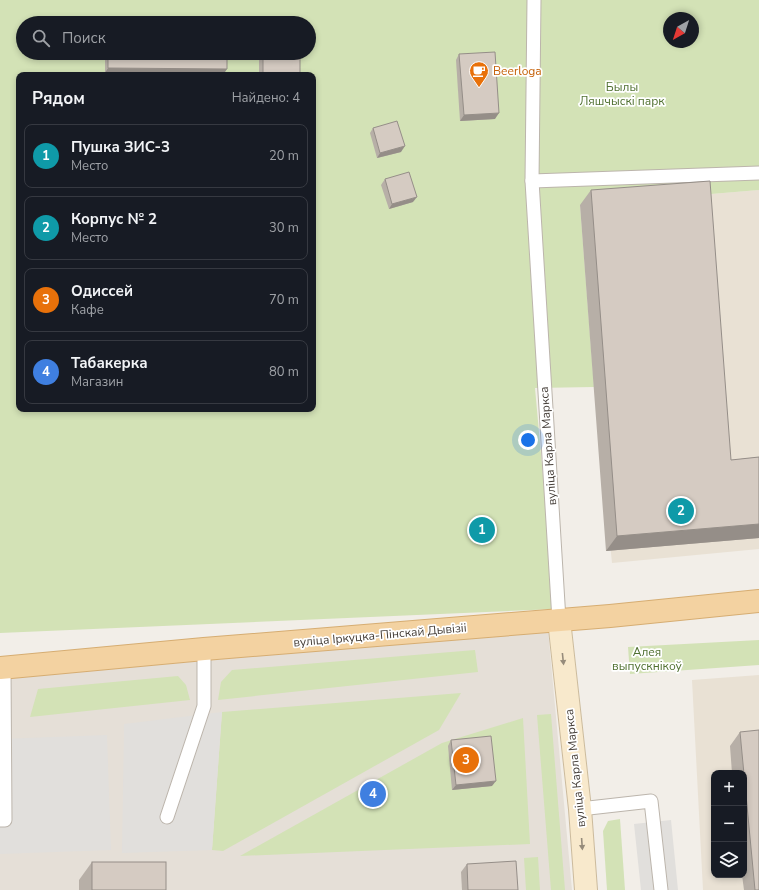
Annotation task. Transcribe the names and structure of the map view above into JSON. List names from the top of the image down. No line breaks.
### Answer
{"streets":{"main road":["вуліца Карла Маркса","вуліца Іркуцка-Пінскай Дывізіі"]},"crossings":[["вуліца Карла Маркса","вуліца Іркуцка-Пінскай Дывізіі"]],"parks":["Былы Ляшчыскі парк","Алея выпускнікоў"],"places":{"cafe":["Beerloga"]},"north":"bottom left","page":{"search":"Поиск","heading":["Рядом","Найдено: 4"],"list":[{"mark":"1","name":"Пушка ЗИС-3","note":"Место","value":"20 m"},{"mark":"2","name":"Корпус № 2","note":"Место","value":"30 m"},{"mark":"3","name":"Одиссей","note":"Кафе","value":"70 m"},{"mark":"4","name":"Табакерка","note":"Магазин","value":"80 m"}],"pins":["2","1","3","4"],"map_buttons":["+","−"]}}
